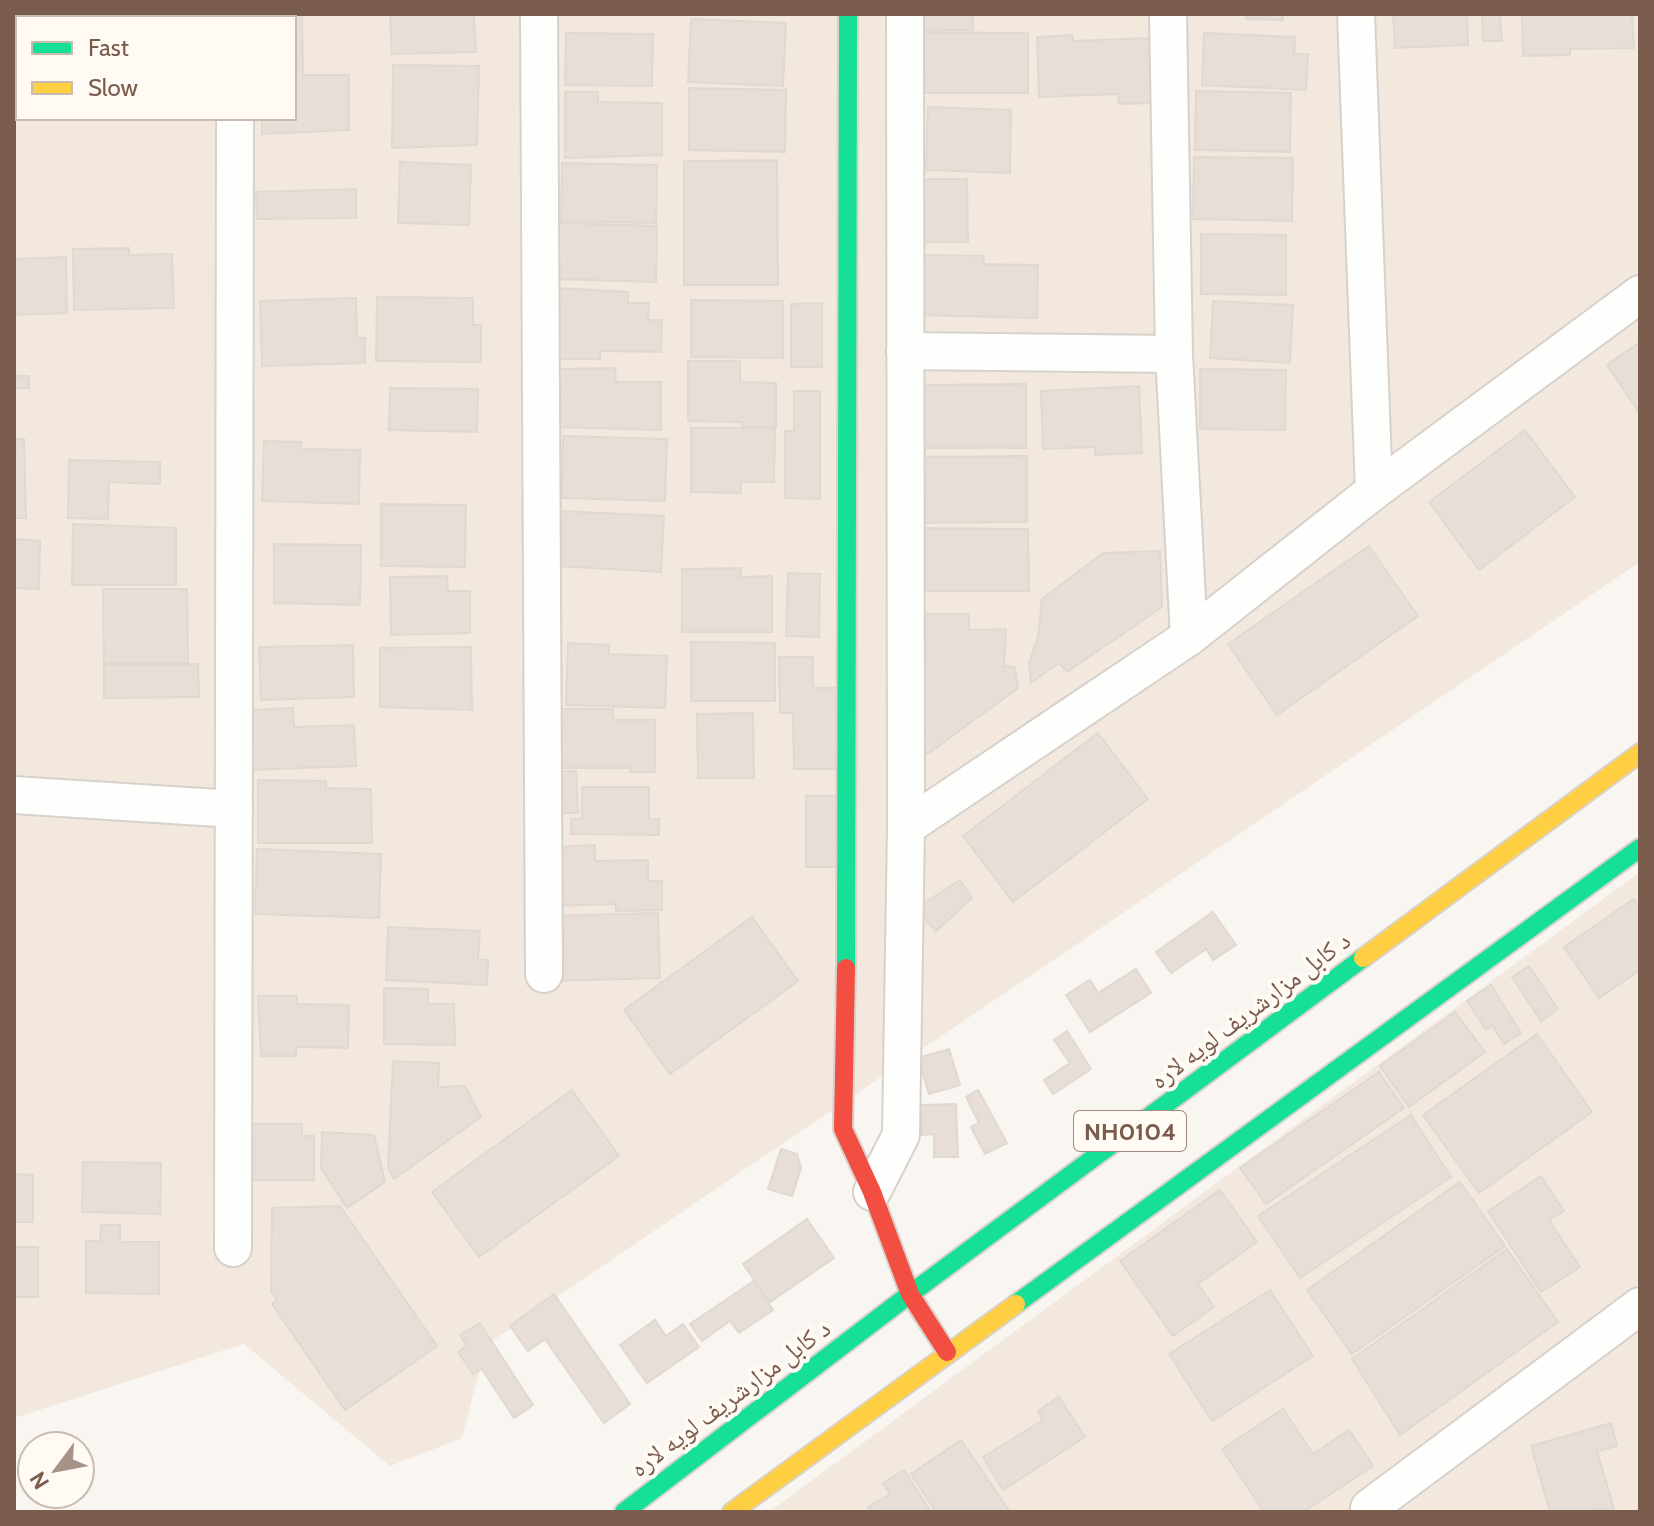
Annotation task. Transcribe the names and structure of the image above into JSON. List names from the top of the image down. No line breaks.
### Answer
{"streets":{"main road":["د کابل مزارشریف لویه لاره","NH0104"]},"legend":["Fast","Slow"],"north":"bottom left"}
